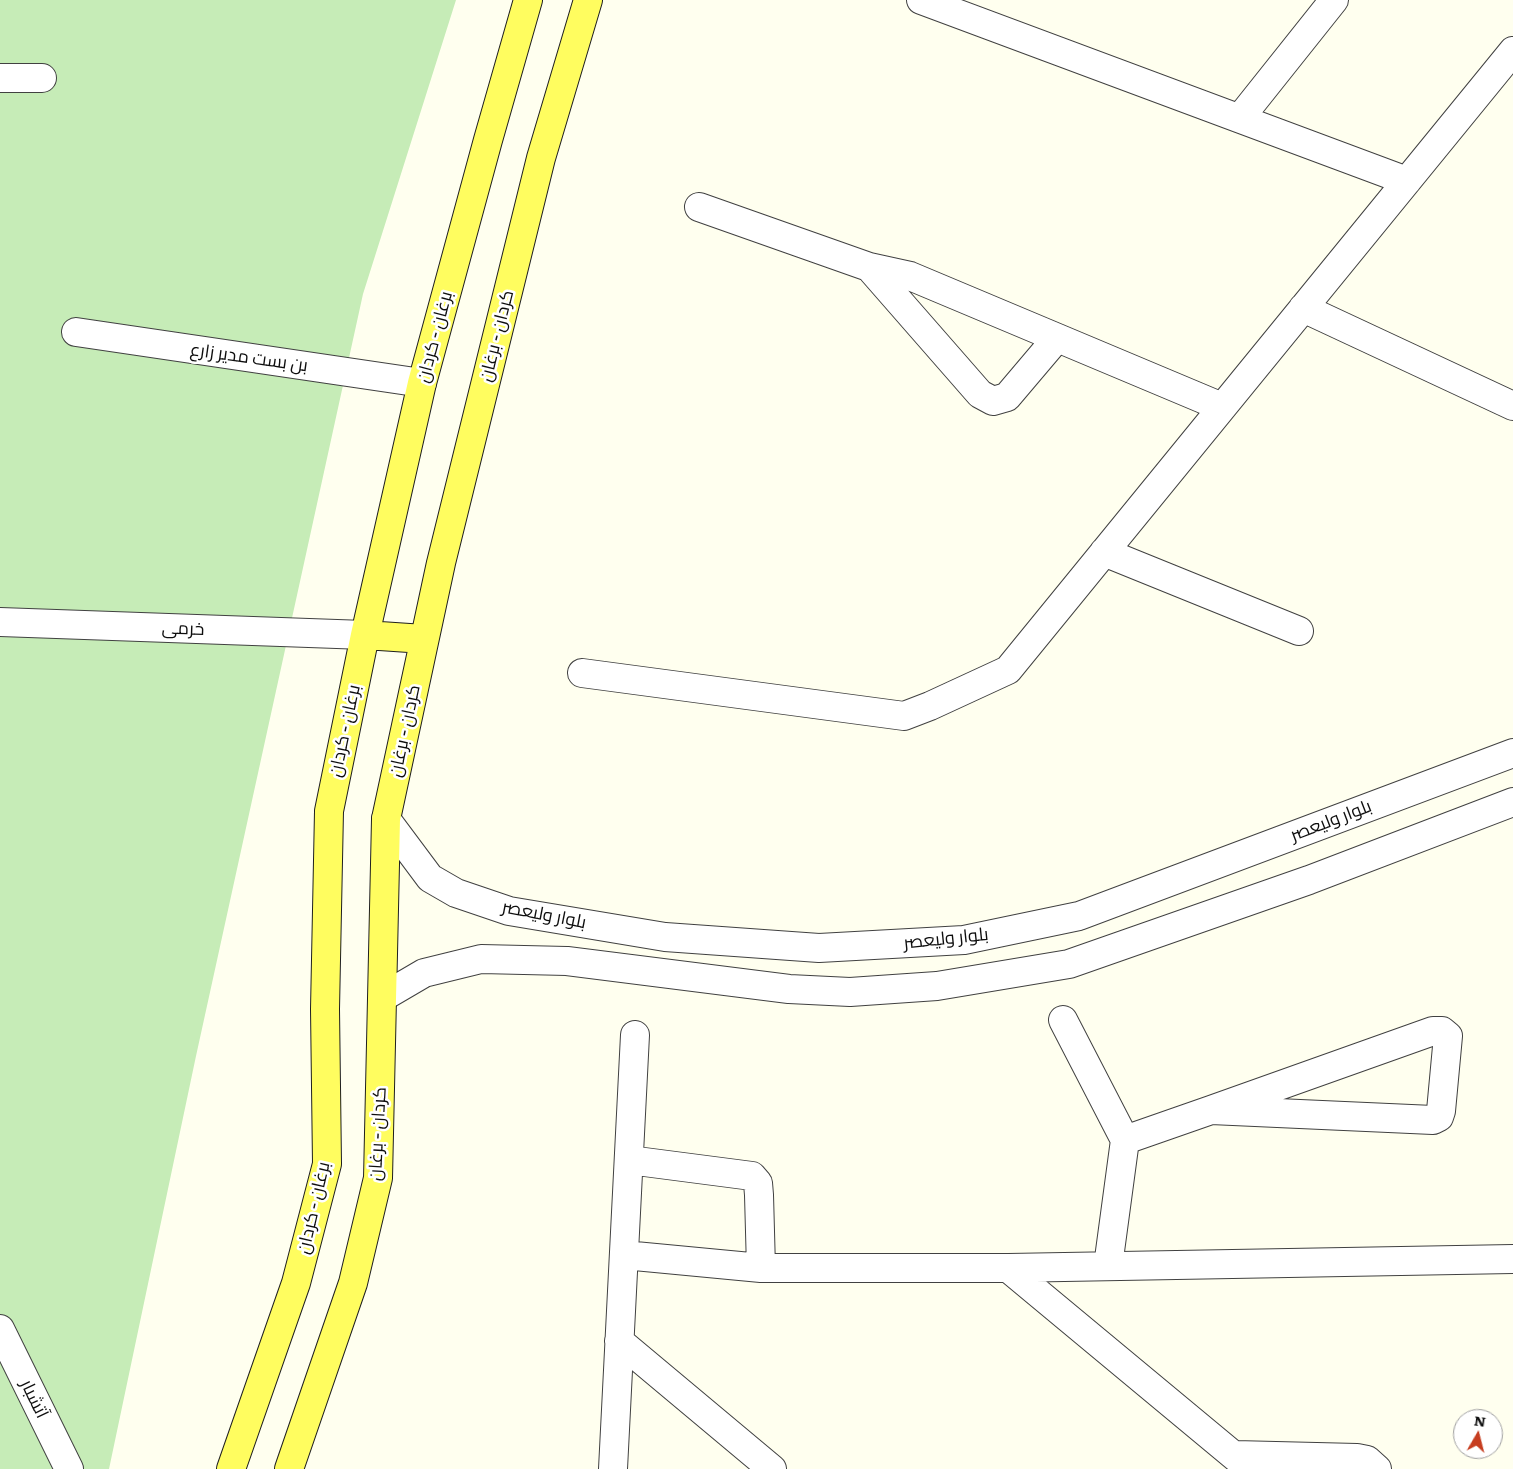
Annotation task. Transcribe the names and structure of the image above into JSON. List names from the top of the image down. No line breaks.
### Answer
{"streets":{"main road":["کردان - برغان","برغان - کردان"],"street":["بن بست مدیر زارع","خرمی","بلوار ولیعصر","آتشبار"]},"crossings":[["کردان - برغان","بلوار ولیعصر"],["برغان - کردان","بن بست مدیر زارع"],["برغان - کردان","خرمی"]],"north":"top"}
